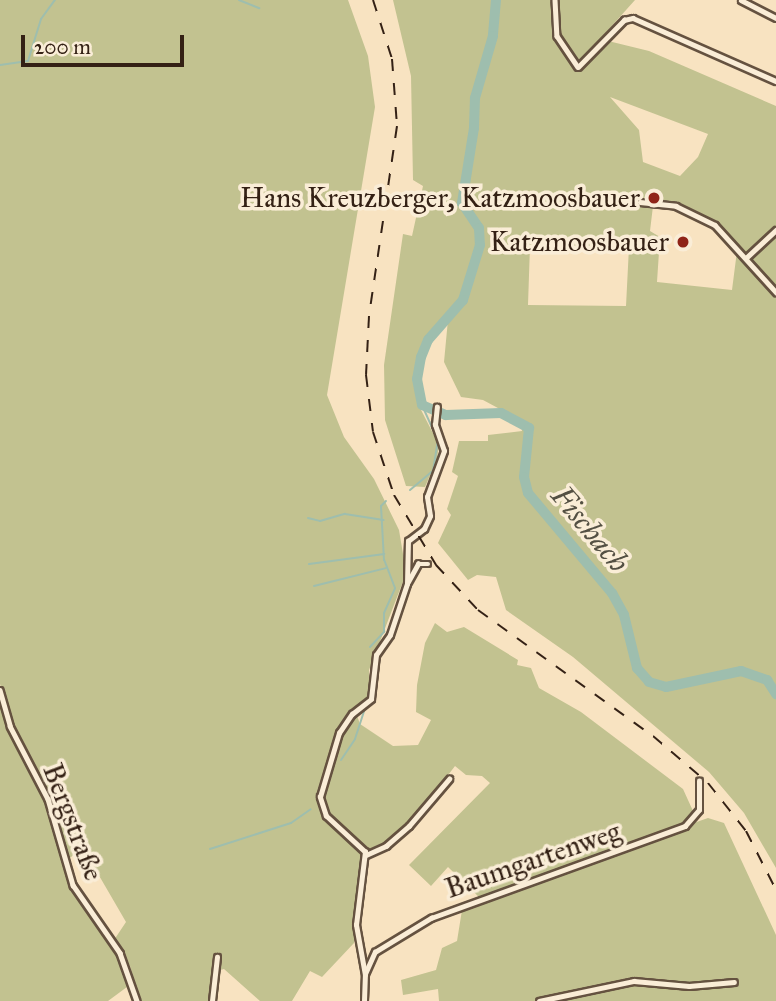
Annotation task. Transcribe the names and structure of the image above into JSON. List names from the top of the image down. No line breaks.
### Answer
{"streets":{"street":["Bergstraße","Baumgartenweg"]},"water":["Fischach"],"places":["Hans Kreuzberger, Katzmoosbauer","Katzmoosbauer"],"scale_bar":"200 m"}
